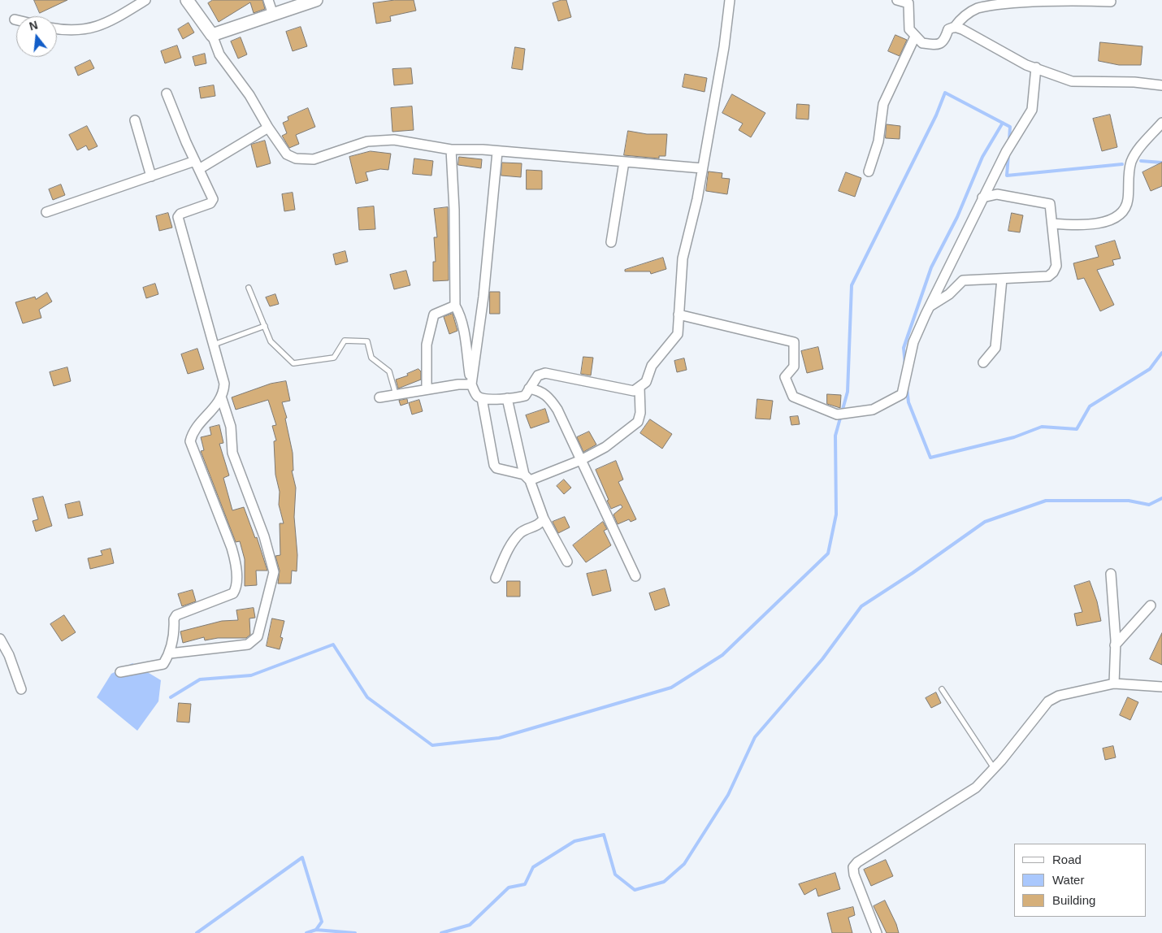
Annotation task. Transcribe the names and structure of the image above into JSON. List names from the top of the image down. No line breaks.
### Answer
{"legend":["Road","Water","Building"],"north":"top"}
